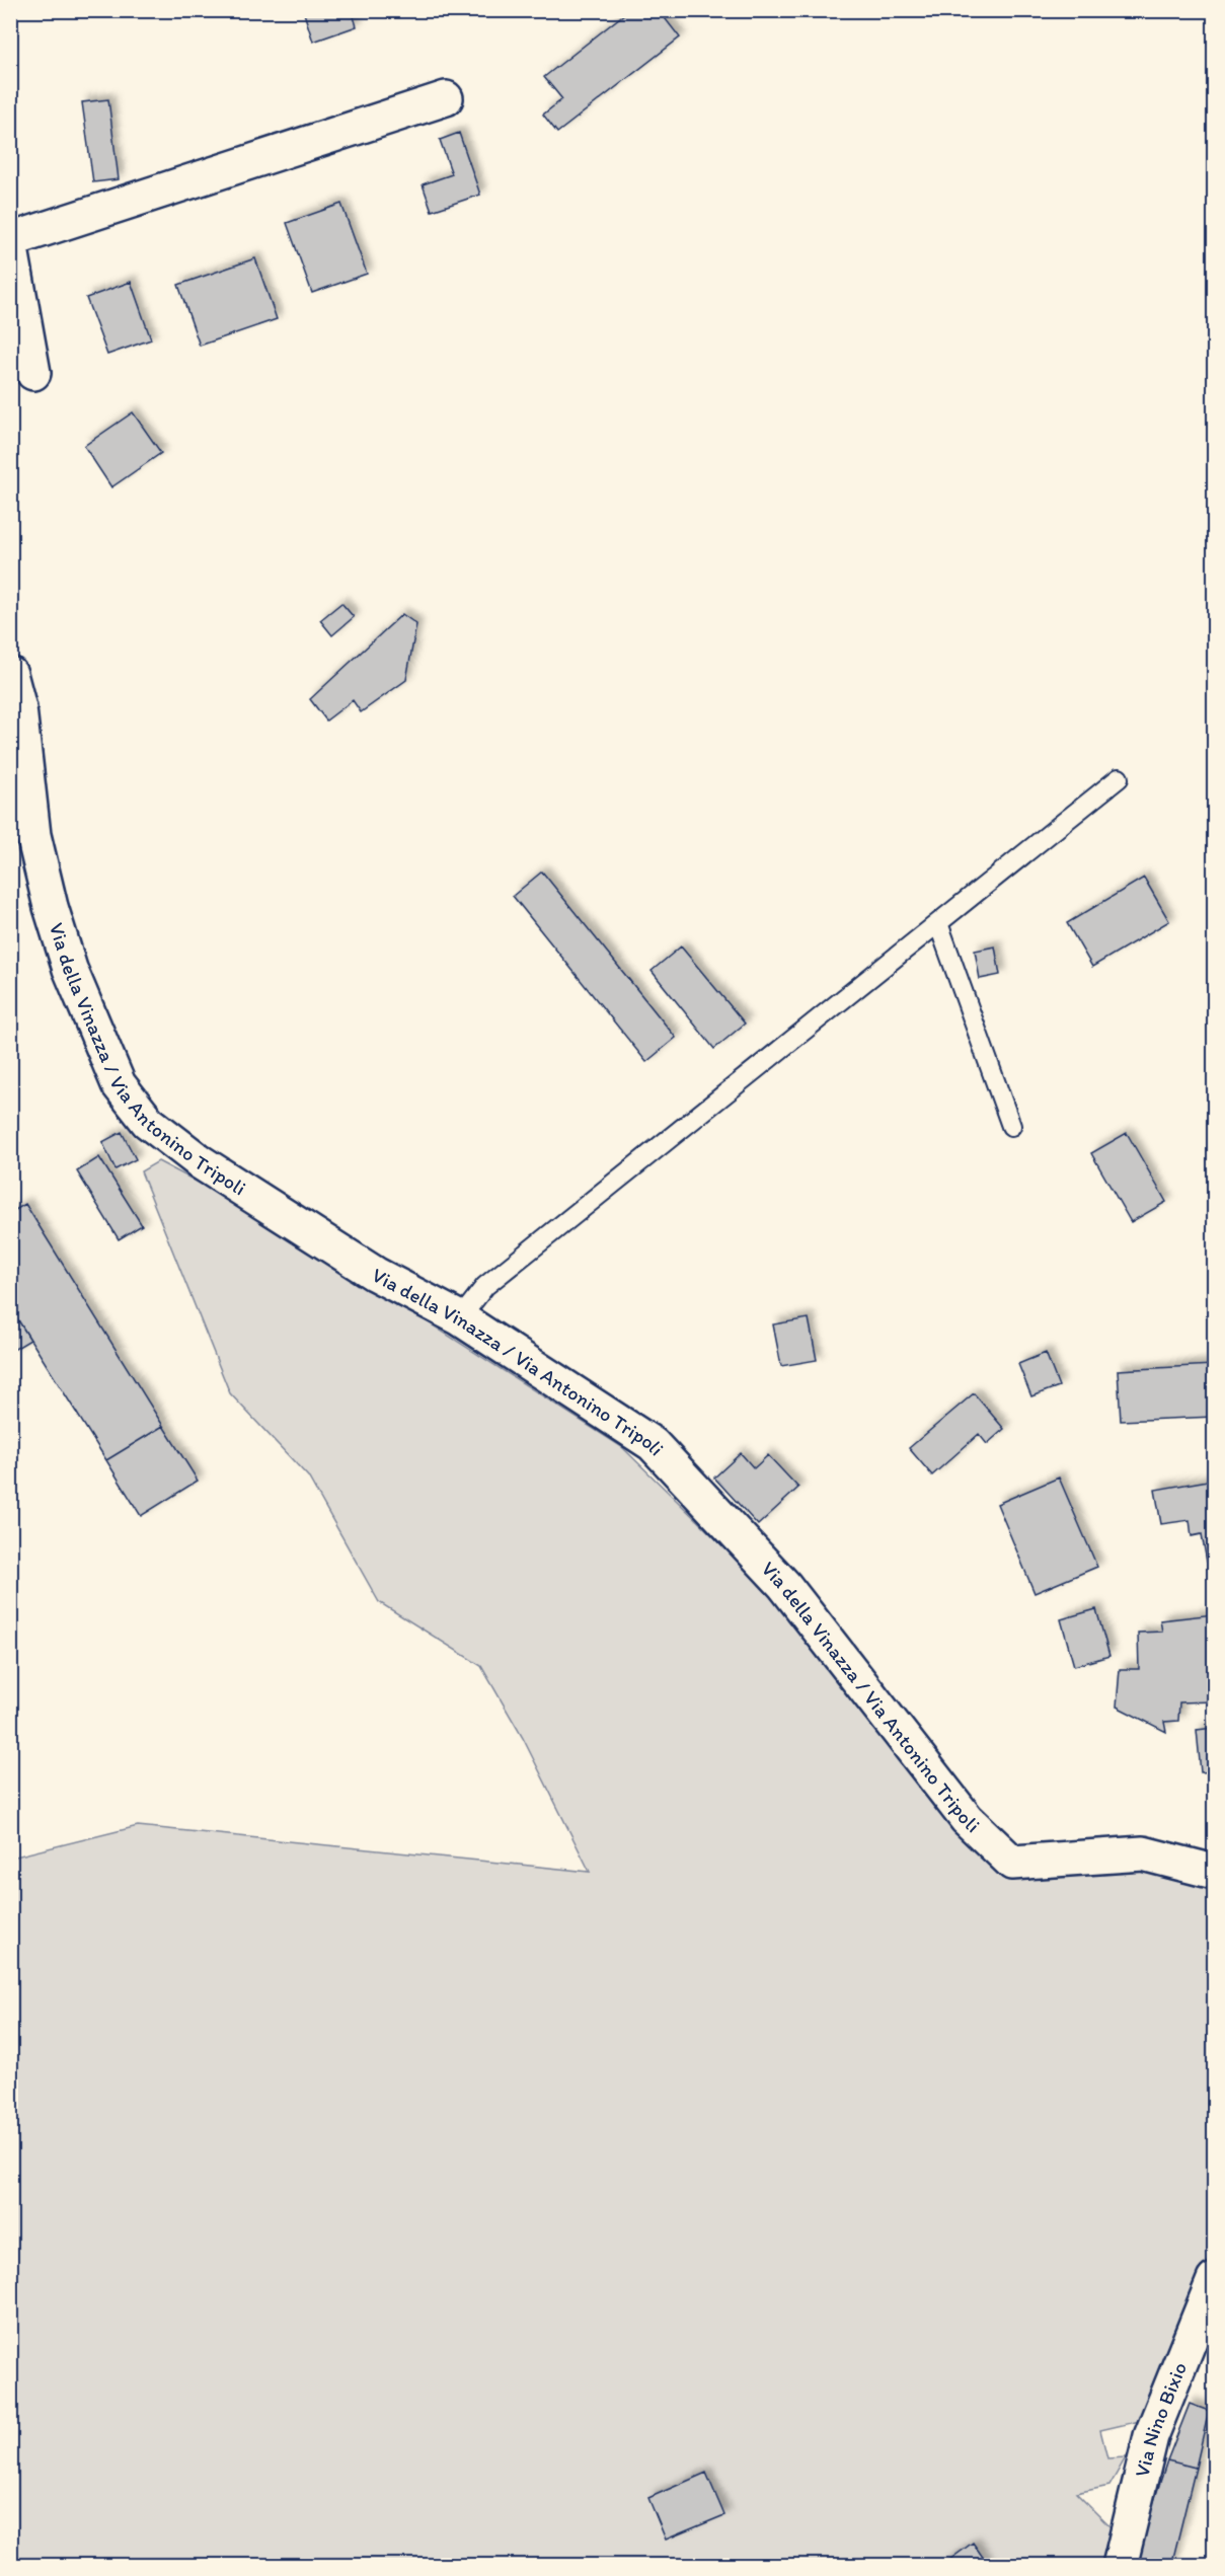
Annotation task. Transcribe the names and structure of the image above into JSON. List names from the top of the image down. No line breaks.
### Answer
{"streets":{"street":["Via della Vinazza / Via Antonino Tripoli","Via Nino Bixio"]}}
